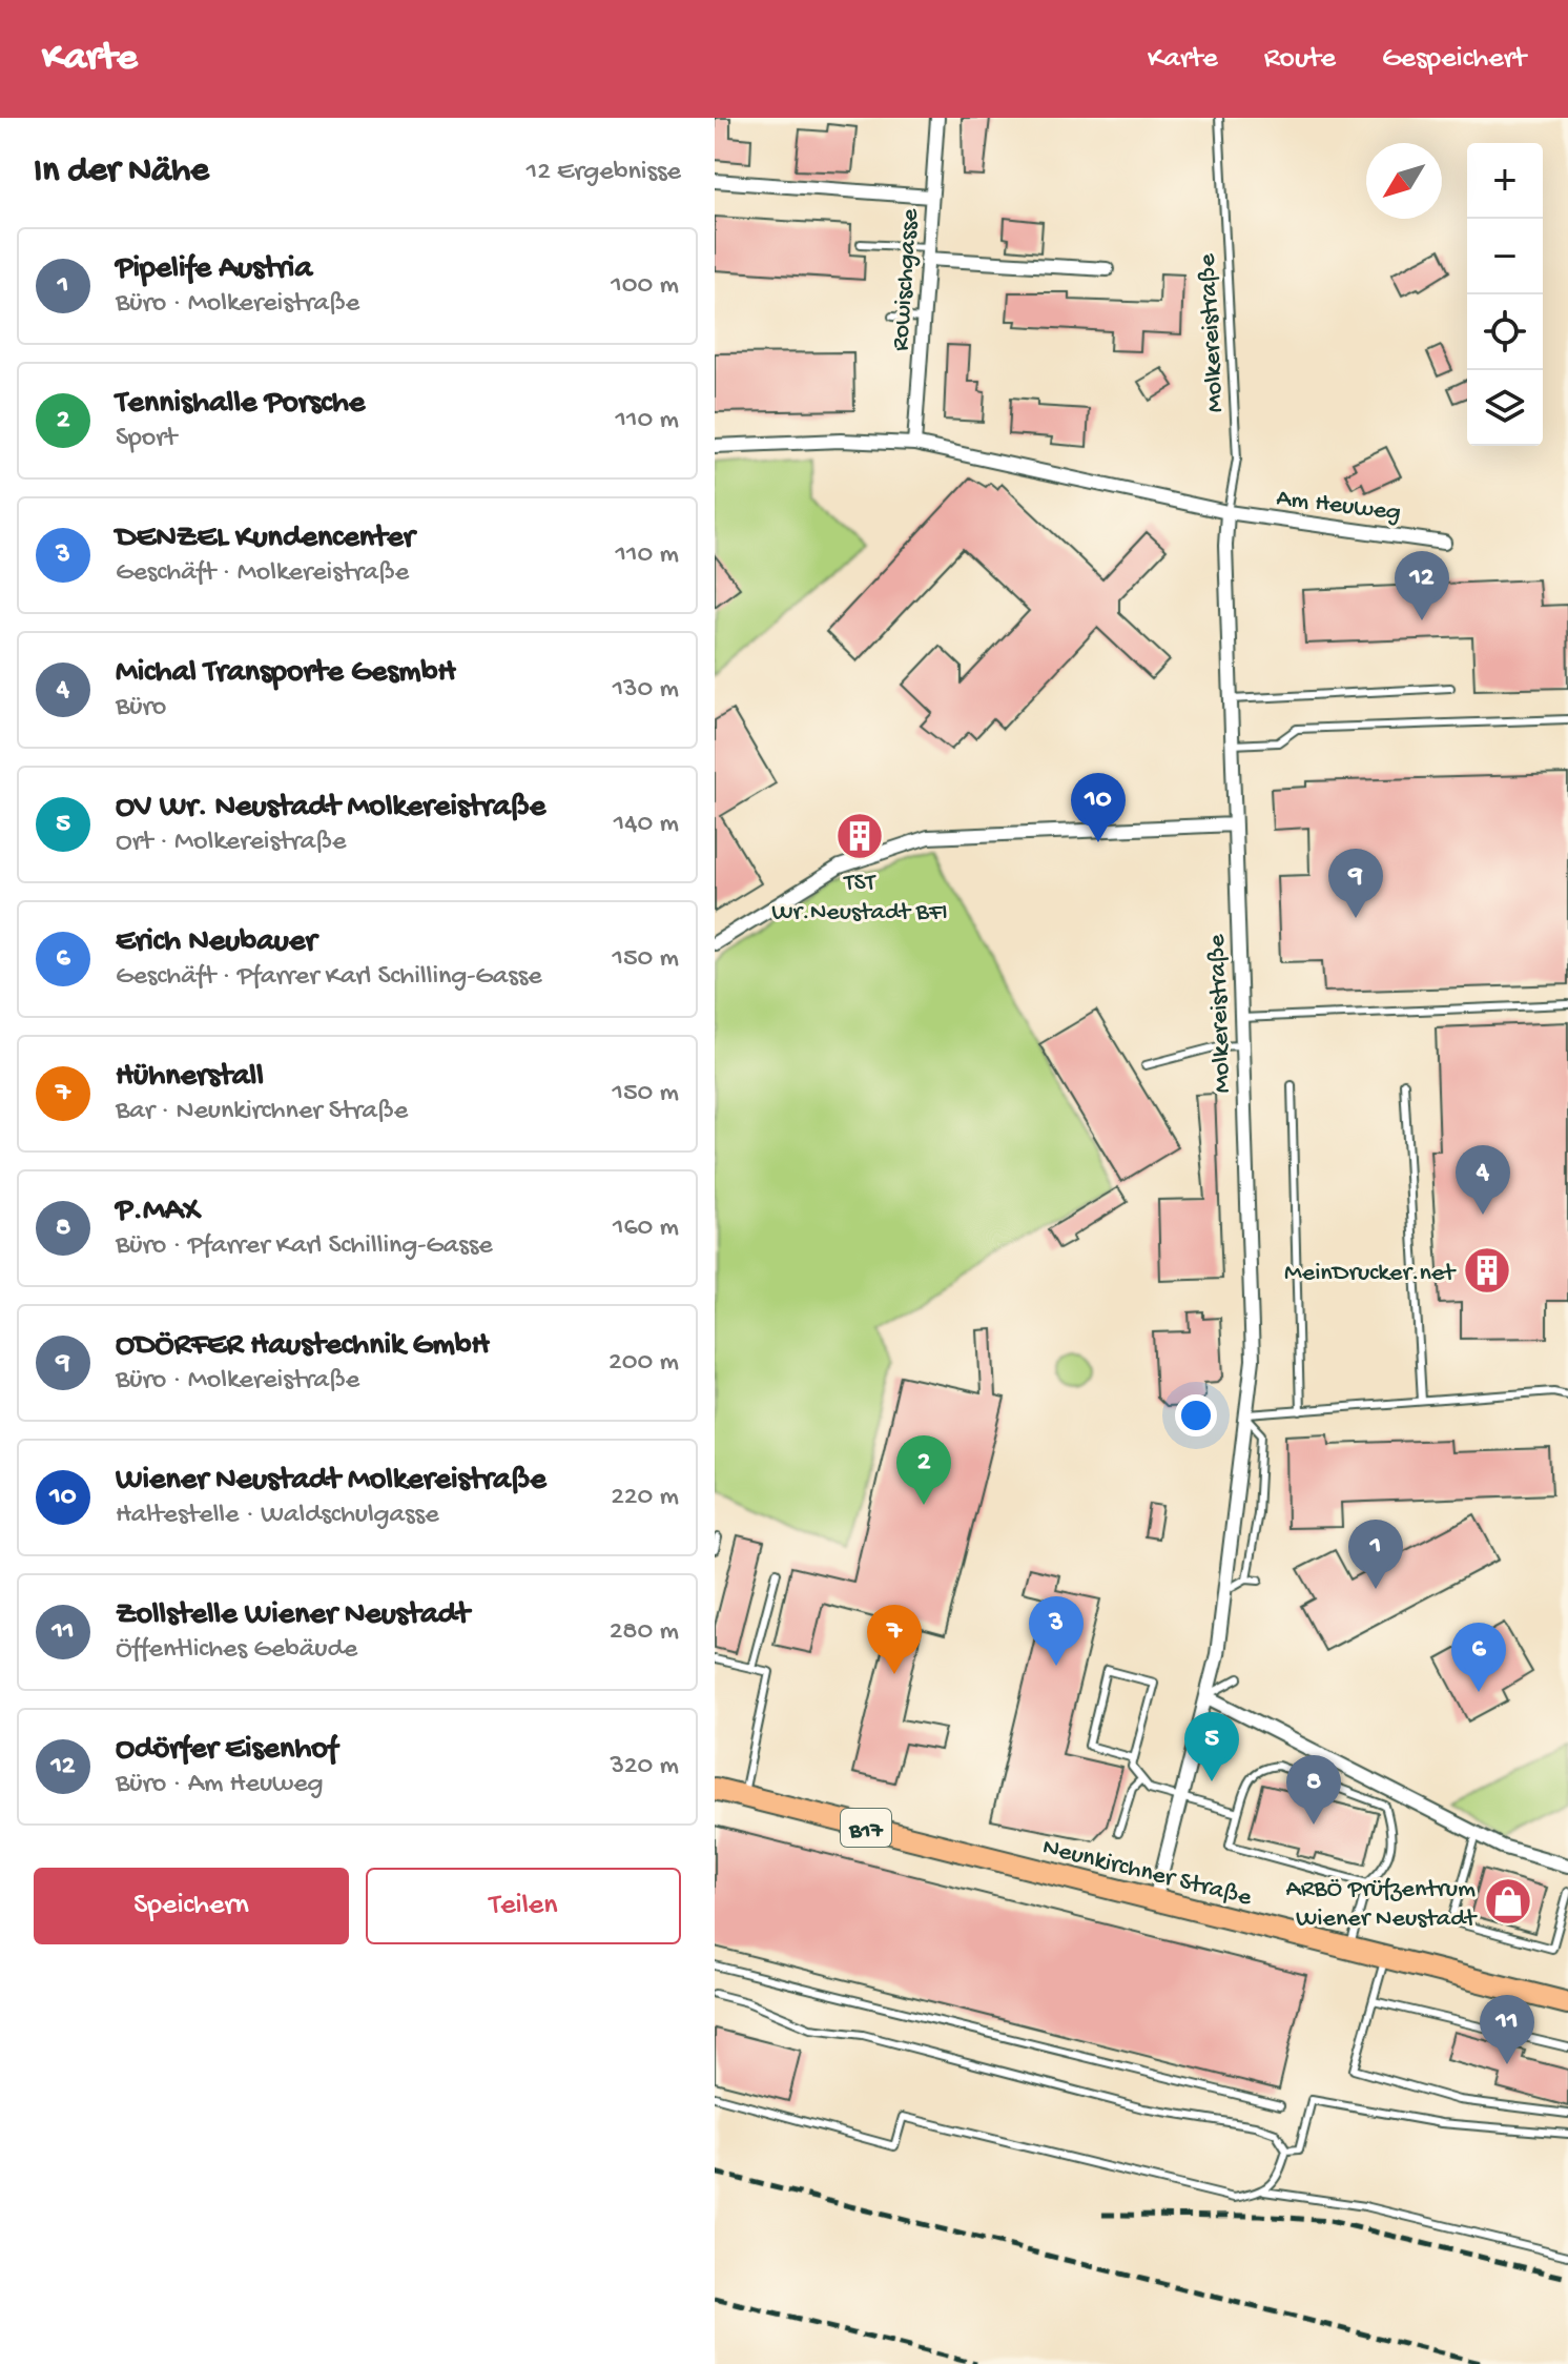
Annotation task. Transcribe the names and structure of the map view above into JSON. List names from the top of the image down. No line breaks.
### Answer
{"streets":{"main road":["B17","Neunkirchner Straße"],"street":["Rowischgasse","Molkereistraße","Am Heuweg"]},"crossings":[["Rowischgasse","Am Heuweg"],["Molkereistraße","Am Heuweg"],["Molkereistraße","Neunkirchner Straße"]],"places":{"building":["TST Wr.Neustadt BFI","MeinDrucker.net"],"shop":["ARBÖ Prüfzentrum Wiener Neustadt"]},"north":"bottom left","page":{"header":"Karte","nav":["Karte","Route","Gespeichert"],"heading":["In der Nähe","12 Ergebnisse"],"map_buttons":["+","−"],"list":[{"mark":"1","name":"Pipelife Austria","note":"Büro · Molkereistraße","value":"100 m"},{"mark":"2","name":"Tennishalle Porsche","note":"Sport","value":"110 m"},{"mark":"3","name":"DENZEL Kundencenter","note":"Geschäft · Molkereistraße","value":"110 m"},{"mark":"4","name":"Michal Transporte GesmbH","note":"Büro","value":"130 m"},{"mark":"5","name":"OV Wr. Neustadt Molkereistraße","note":"Ort · Molkereistraße","value":"140 m"},{"mark":"6","name":"Erich Neubauer","note":"Geschäft · Pfarrer Karl Schilling-Gasse","value":"150 m"},{"mark":"7","name":"Hühnerstall","note":"Bar · Neunkirchner Straße","value":"150 m"},{"mark":"8","name":"P.MAX","note":"Büro · Pfarrer Karl Schilling-Gasse","value":"160 m"},{"mark":"9","name":"ODÖRFER Haustechnik GmbH","note":"Büro · Molkereistraße","value":"200 m"},{"mark":"10","name":"Wiener Neustadt Molkereistraße","note":"Haltestelle · Waldschulgasse","value":"220 m"},{"mark":"11","name":"Zollstelle Wiener Neustadt","note":"Öffentliches Gebäude","value":"280 m"},{"mark":"12","name":"Odörfer Eisenhof","note":"Büro · Am Heuweg","value":"320 m"}],"pins":["12","10","9","4","2","1","3","7","6","5","8","11"],"buttons":["Speichern","Teilen"]}}
